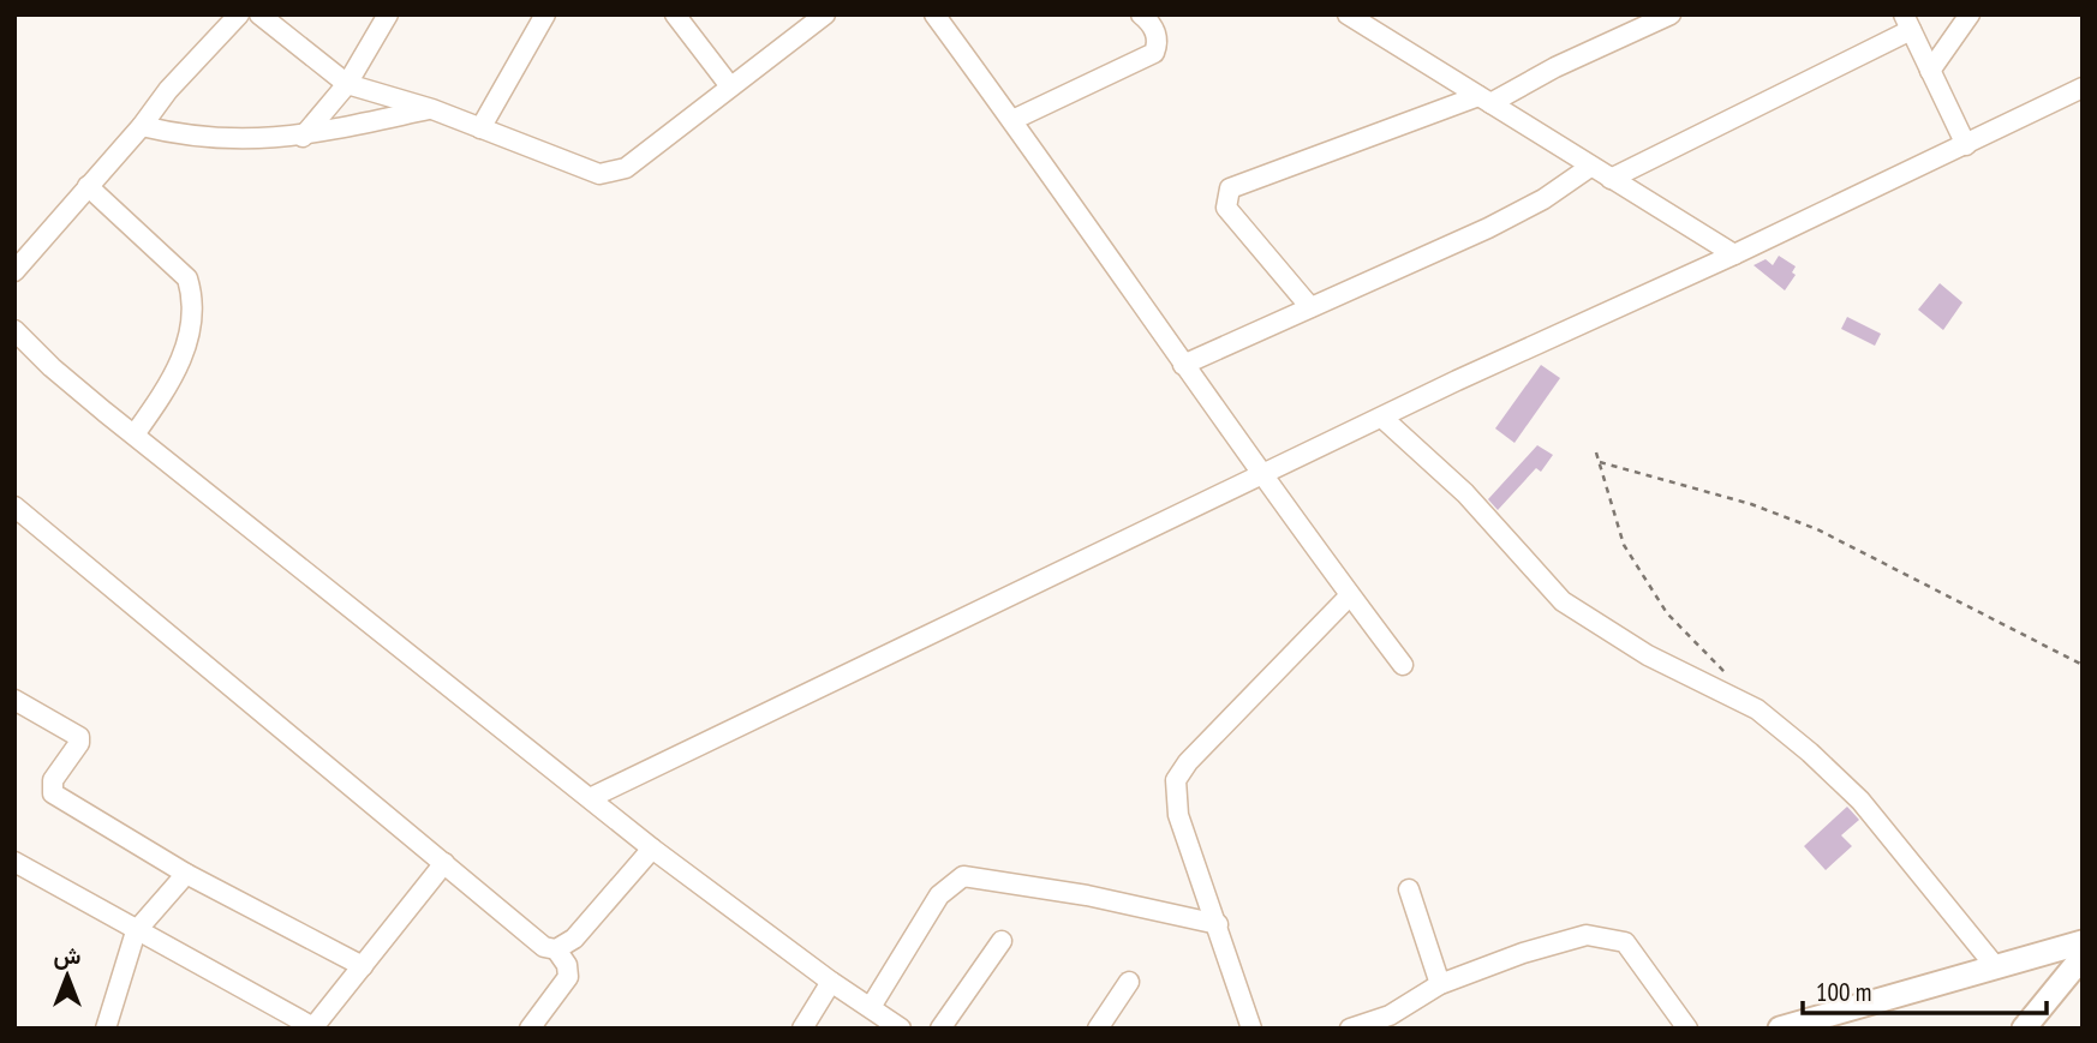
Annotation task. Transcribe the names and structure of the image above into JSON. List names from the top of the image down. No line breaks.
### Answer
{"scale_bar":"100 m","north":"top"}
